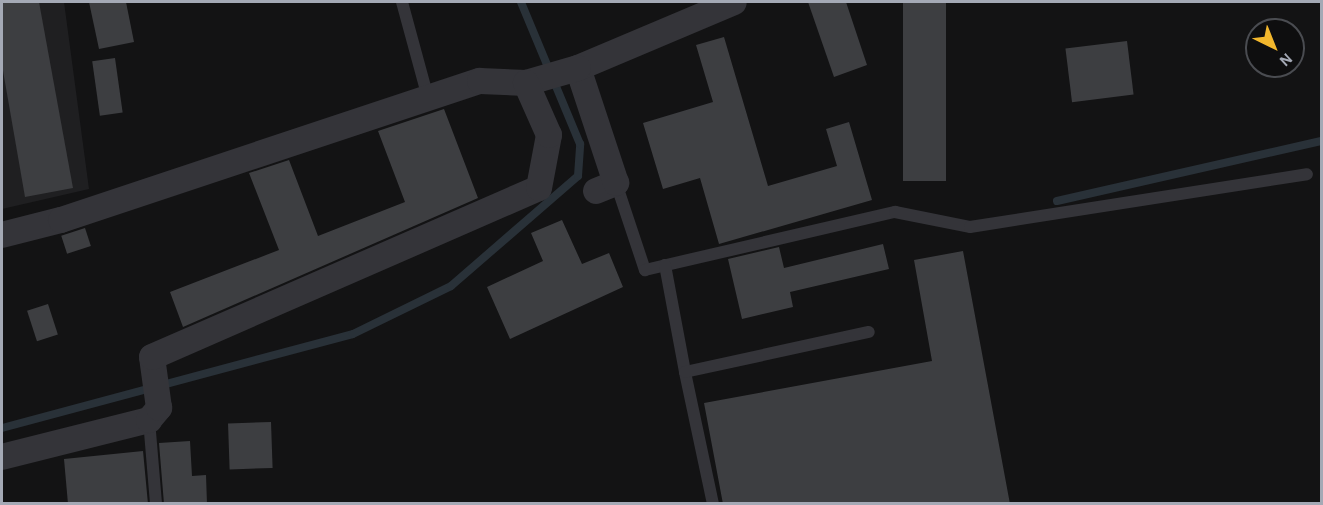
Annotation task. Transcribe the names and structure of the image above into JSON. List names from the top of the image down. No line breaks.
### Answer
{"north":"bottom right"}
